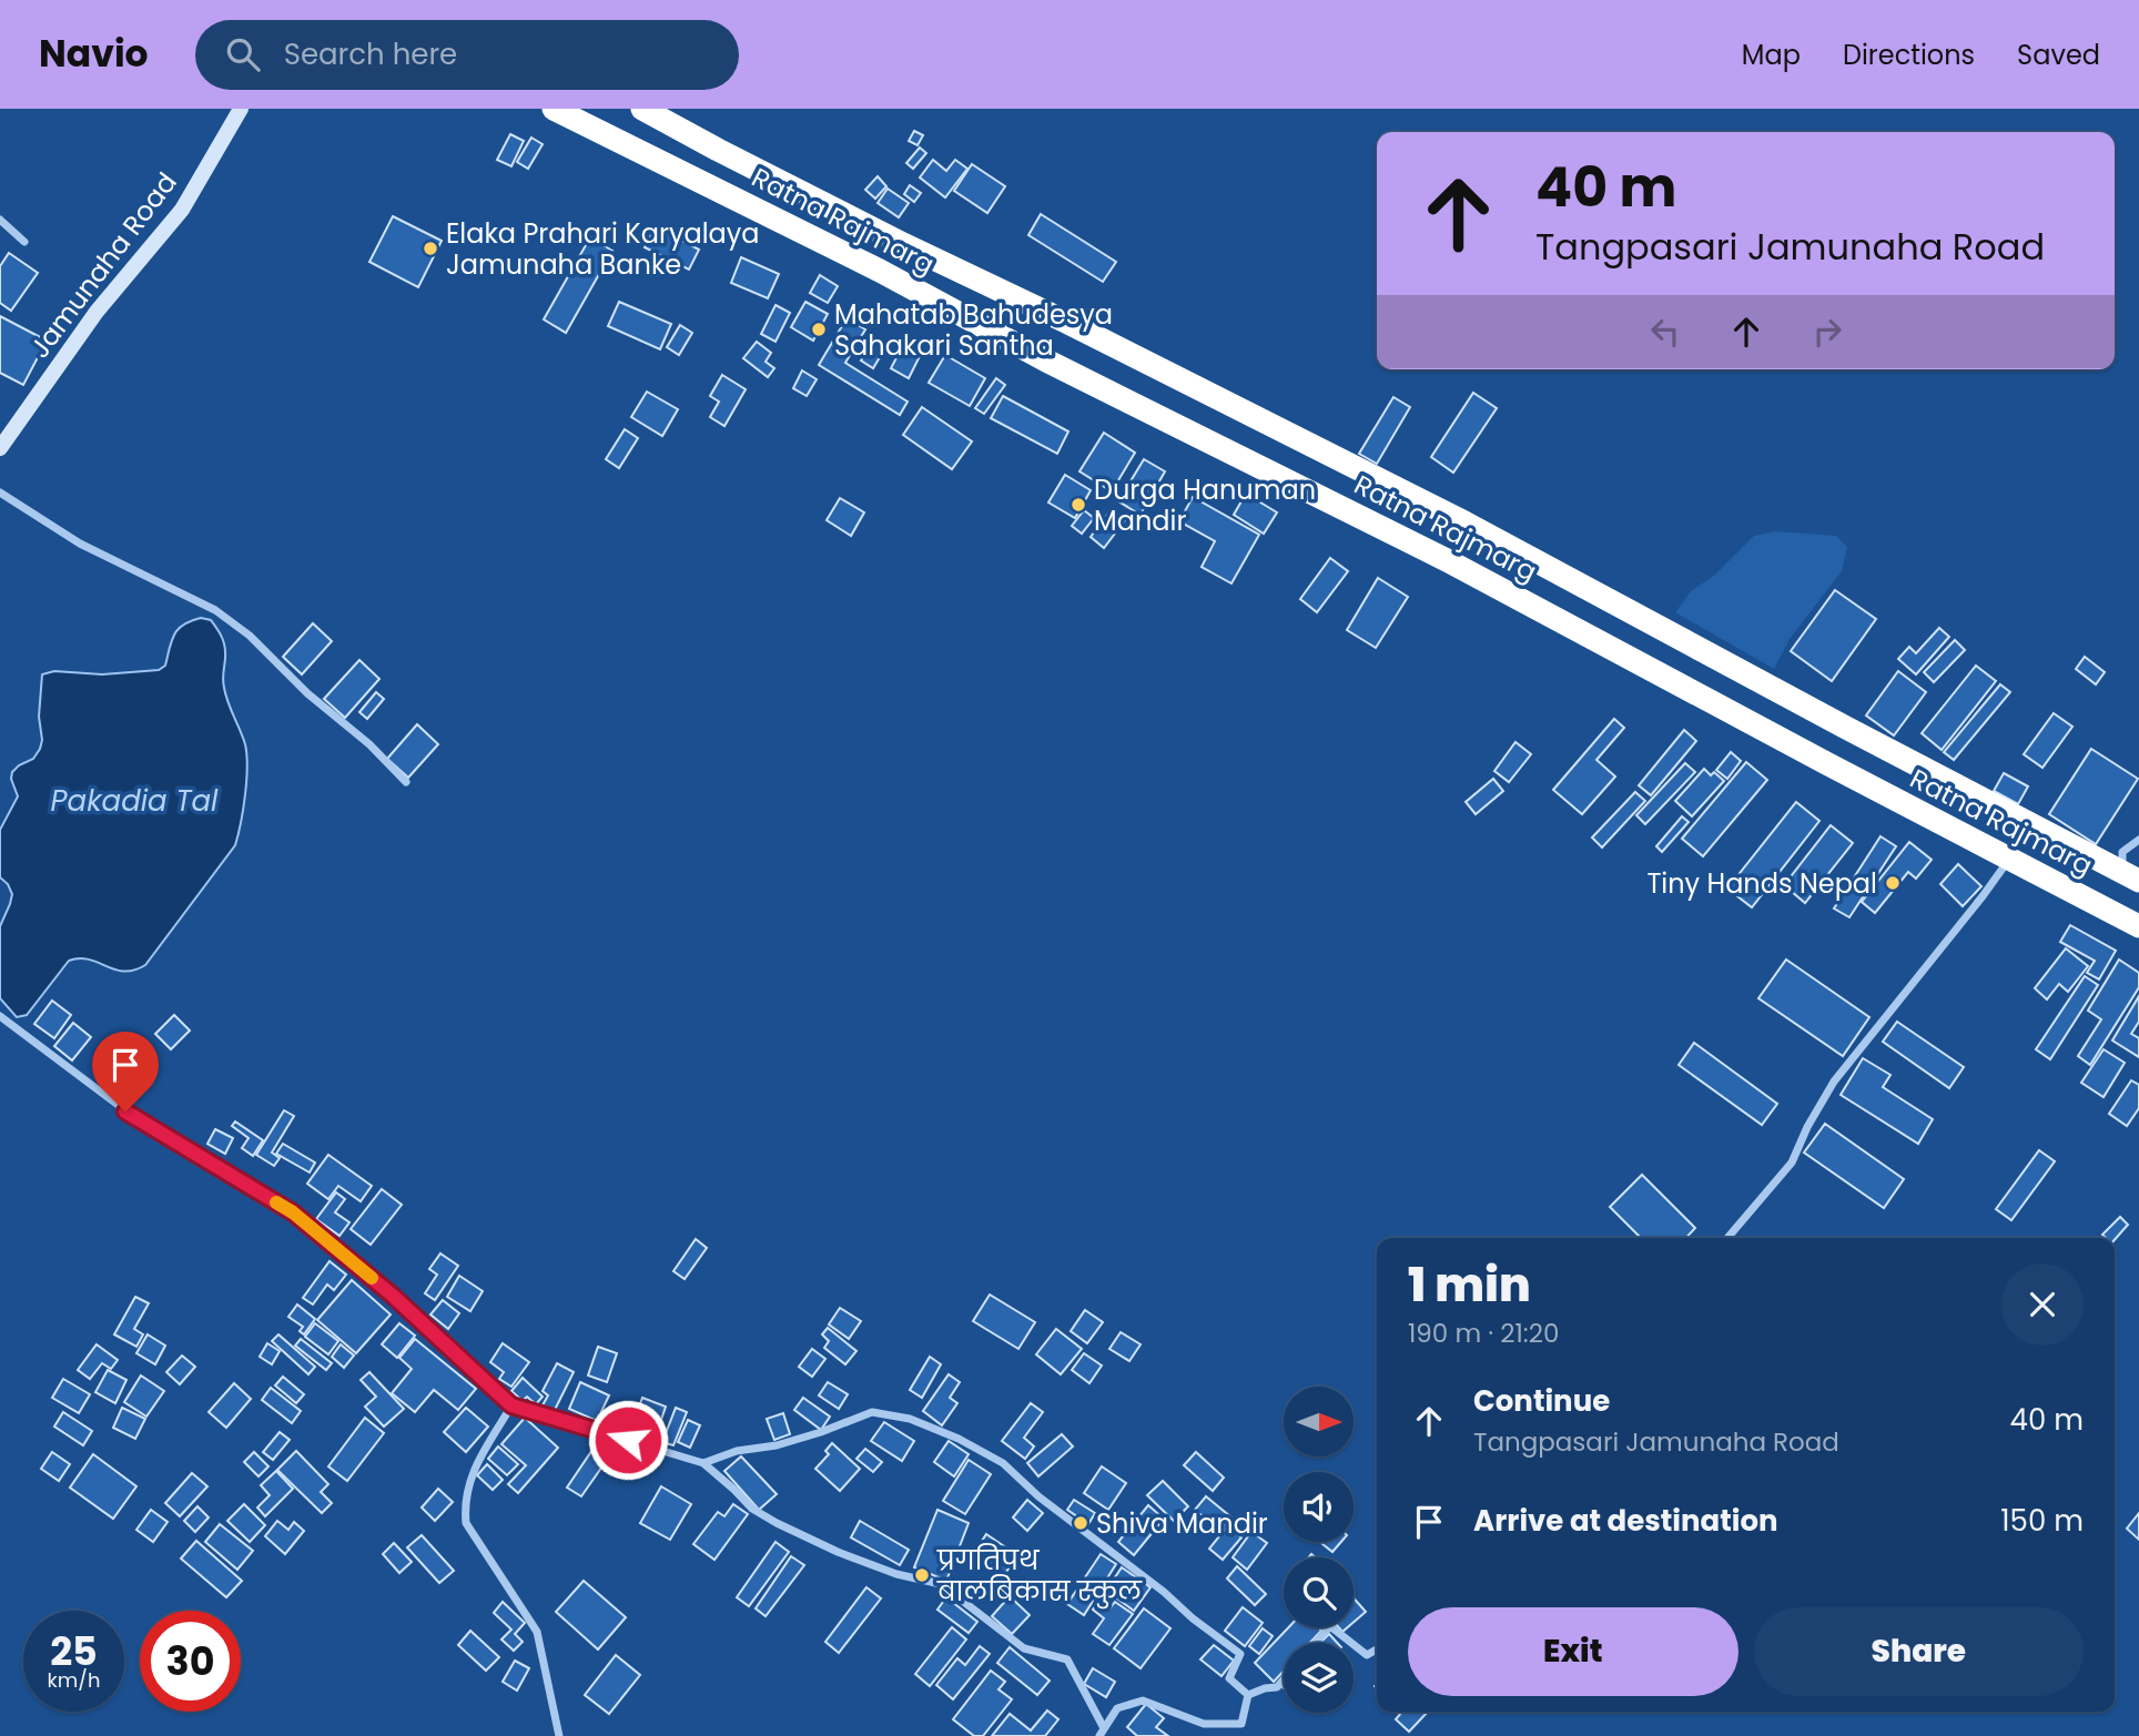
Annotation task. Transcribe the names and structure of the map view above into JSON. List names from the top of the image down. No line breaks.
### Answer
{"streets":{"highway":["Ratna Rajmarg"],"street":["Jamunaha Road"]},"water":["Pakadia Tal"],"places":["Elaka Prahari Karyalaya Jamunaha Banke","Mahatab Bahudesya Sahakari Santha","Durga Hanuman Mandir","Tiny Hands Nepal","Shiva Mandir","प्रगतिपथ बालबिकास स्कुल"],"north":"right","page":{"header":"Navio","search":"Search here","nav":["Map","Directions","Saved"],"turn":["40 m","Tangpasari Jamunaha Road"],"heading":["1 min","190 m · 21:20"],"list":[{"name":"Continue","note":"Tangpasari Jamunaha Road","value":"40 m"},{"name":"Arrive at destination","value":"150 m"}],"buttons":["Exit","Share"],"speed":"25 km/h","limit":"30"}}
